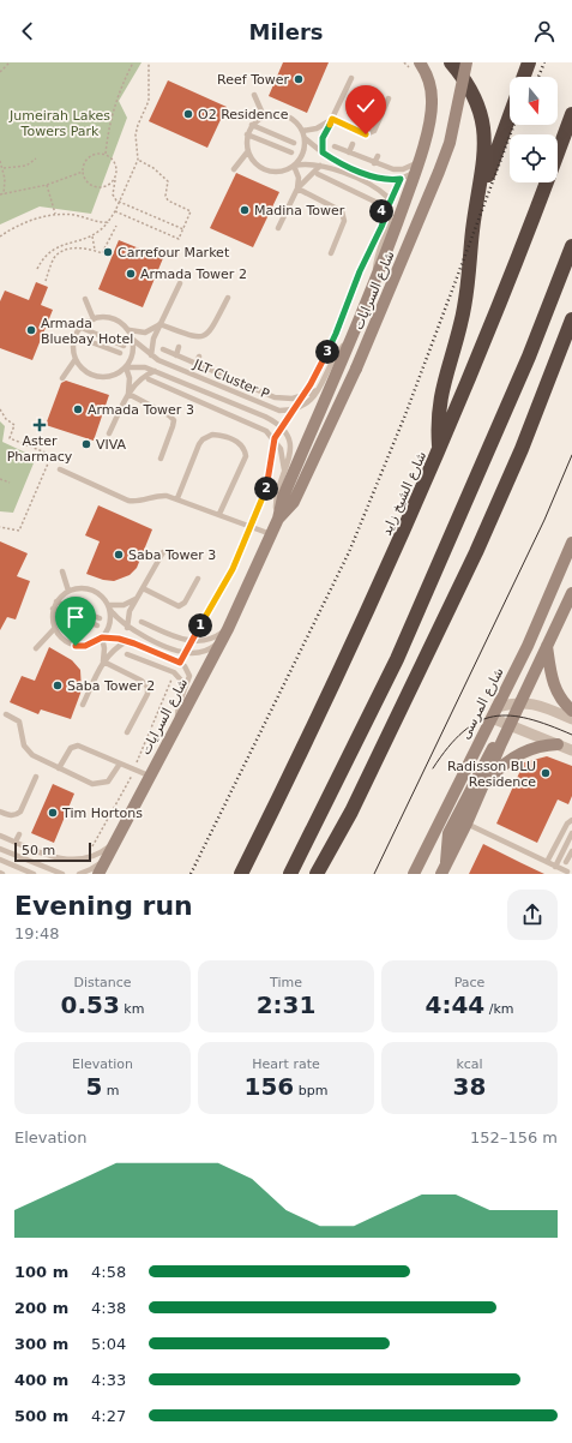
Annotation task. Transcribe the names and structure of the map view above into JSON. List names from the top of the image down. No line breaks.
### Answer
{"streets":{"highway":["شارع الشيخ زايد"],"main road":["شارع السرايات","شارع المرسى"],"lane":["JLT Cluster P"]},"crossings":[["شارع السرايات","JLT Cluster P"]],"parks":["Jumeirah Lakes Towers Park"],"places":{"other":["Reef Tower","O2 Residence","Madina Tower","Carrefour Market","Armada Tower 2","Armada Bluebay Hotel","Armada Tower 3","VIVA","Saba Tower 3","Saba Tower 2","Radisson BLU Residence","Tim Hortons"],"health":["Aster Pharmacy"]},"scale_bar":"50 m","north":"bottom","page":{"header":"Milers","pins":["4","3","2","1"],"scale":"50 m","heading":["Evening run","19:48"],"stats":[["Distance","0.53 km"],["Time","2:31"],["Pace","4:44 /km"],["Elevation","5 m"],["Heart rate","156 bpm"],["kcal","38"]],"chart":["Elevation","152–156 m"],"list":[{"name":"100 m","note":"4:58"},{"name":"200 m","note":"4:38"},{"name":"300 m","note":"5:04"},{"name":"400 m","note":"4:33"},{"name":"500 m","note":"4:27"}]}}
